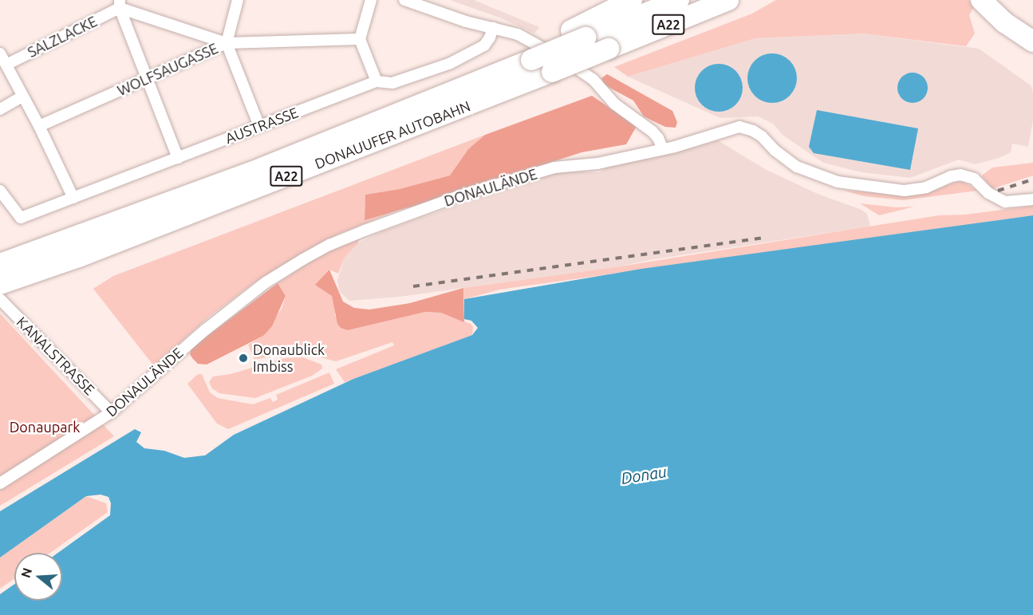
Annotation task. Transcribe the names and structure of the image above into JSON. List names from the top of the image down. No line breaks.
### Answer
{"streets":{"highway":["A22","DONAUUFER AUTOBAHN"],"street":["SALZLACKE","WOLFSAUGASSE","AUSTRASSE","DONAULÄNDE","KANALSTRASSE"]},"crossings":[["DONAULÄNDE","KANALSTRASSE"]],"water":["Donau"],"parks":["Donaupark"],"places":["Donaublick Imbiss"],"north":"left"}
